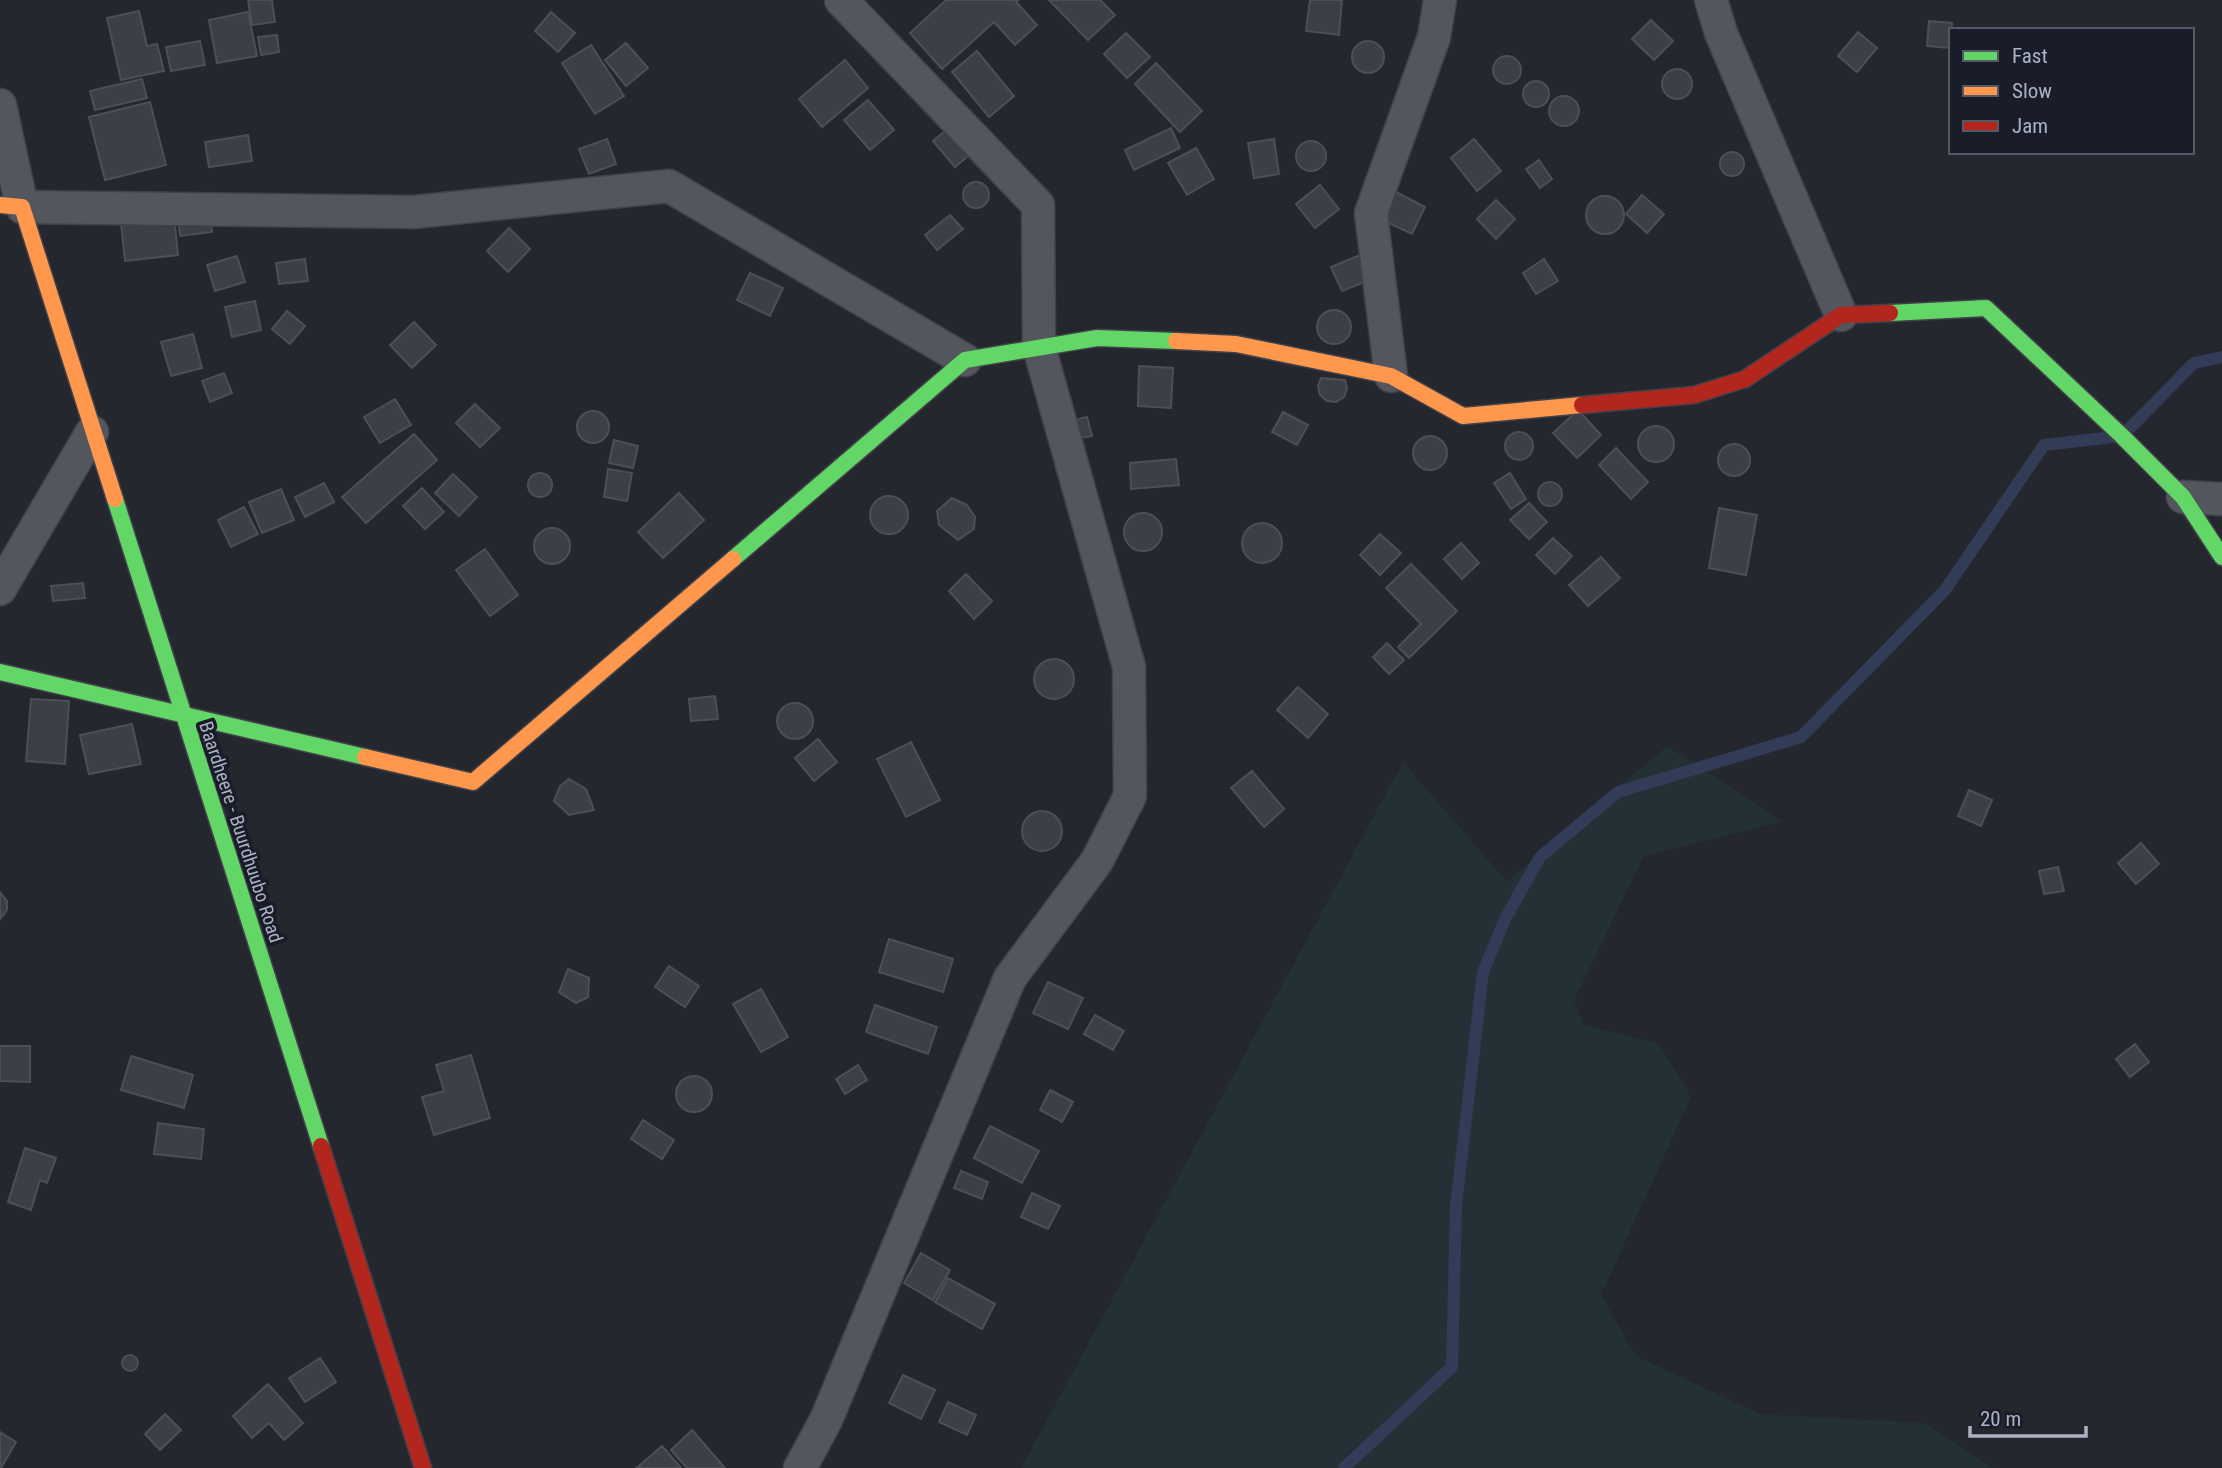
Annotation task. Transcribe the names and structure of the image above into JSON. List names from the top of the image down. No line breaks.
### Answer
{"streets":{"street":["Baardheere - Buurdhuubo Road"]},"legend":["Fast","Slow","Jam"],"scale_bar":"20 m"}
